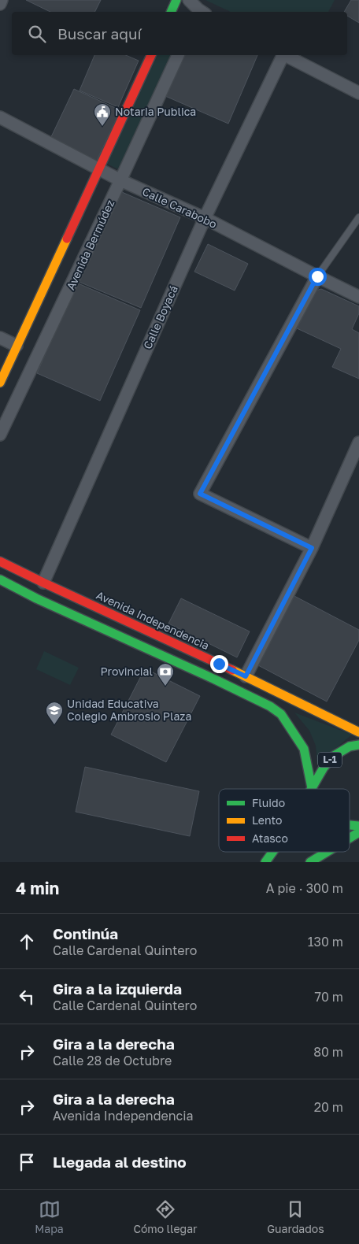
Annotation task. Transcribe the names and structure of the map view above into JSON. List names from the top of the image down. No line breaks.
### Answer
{"streets":{"street":["Calle Carabobo","Avenida Bermúdez","Calle Boyacá","Avenida Independencia","L-1"]},"crossings":[["Calle Carabobo","Avenida Bermúdez"],["Calle Carabobo","Calle Boyacá"],["Calle Boyacá","Avenida Independencia"]],"places":{"public building":["Notaria Publica"],"bank":["Provincial"],"school or university":["Unidad Educativa Colegio Ambrosio Plaza"]},"legend":["Fluido","Lento","Atasco"],"page":{"search":"Buscar aquí","heading":["4 min","A pie · 300 m"],"list":[["Continúa","Calle Cardenal Quintero","130 m"],["Gira a la izquierda","Calle Cardenal Quintero","70 m"],["Gira a la derecha","Calle 28 de Octubre","80 m"],["Gira a la derecha","Avenida Independencia","20 m"],"Llegada al destino"],"nav":["Mapa","Cómo llegar","Guardados"]}}
